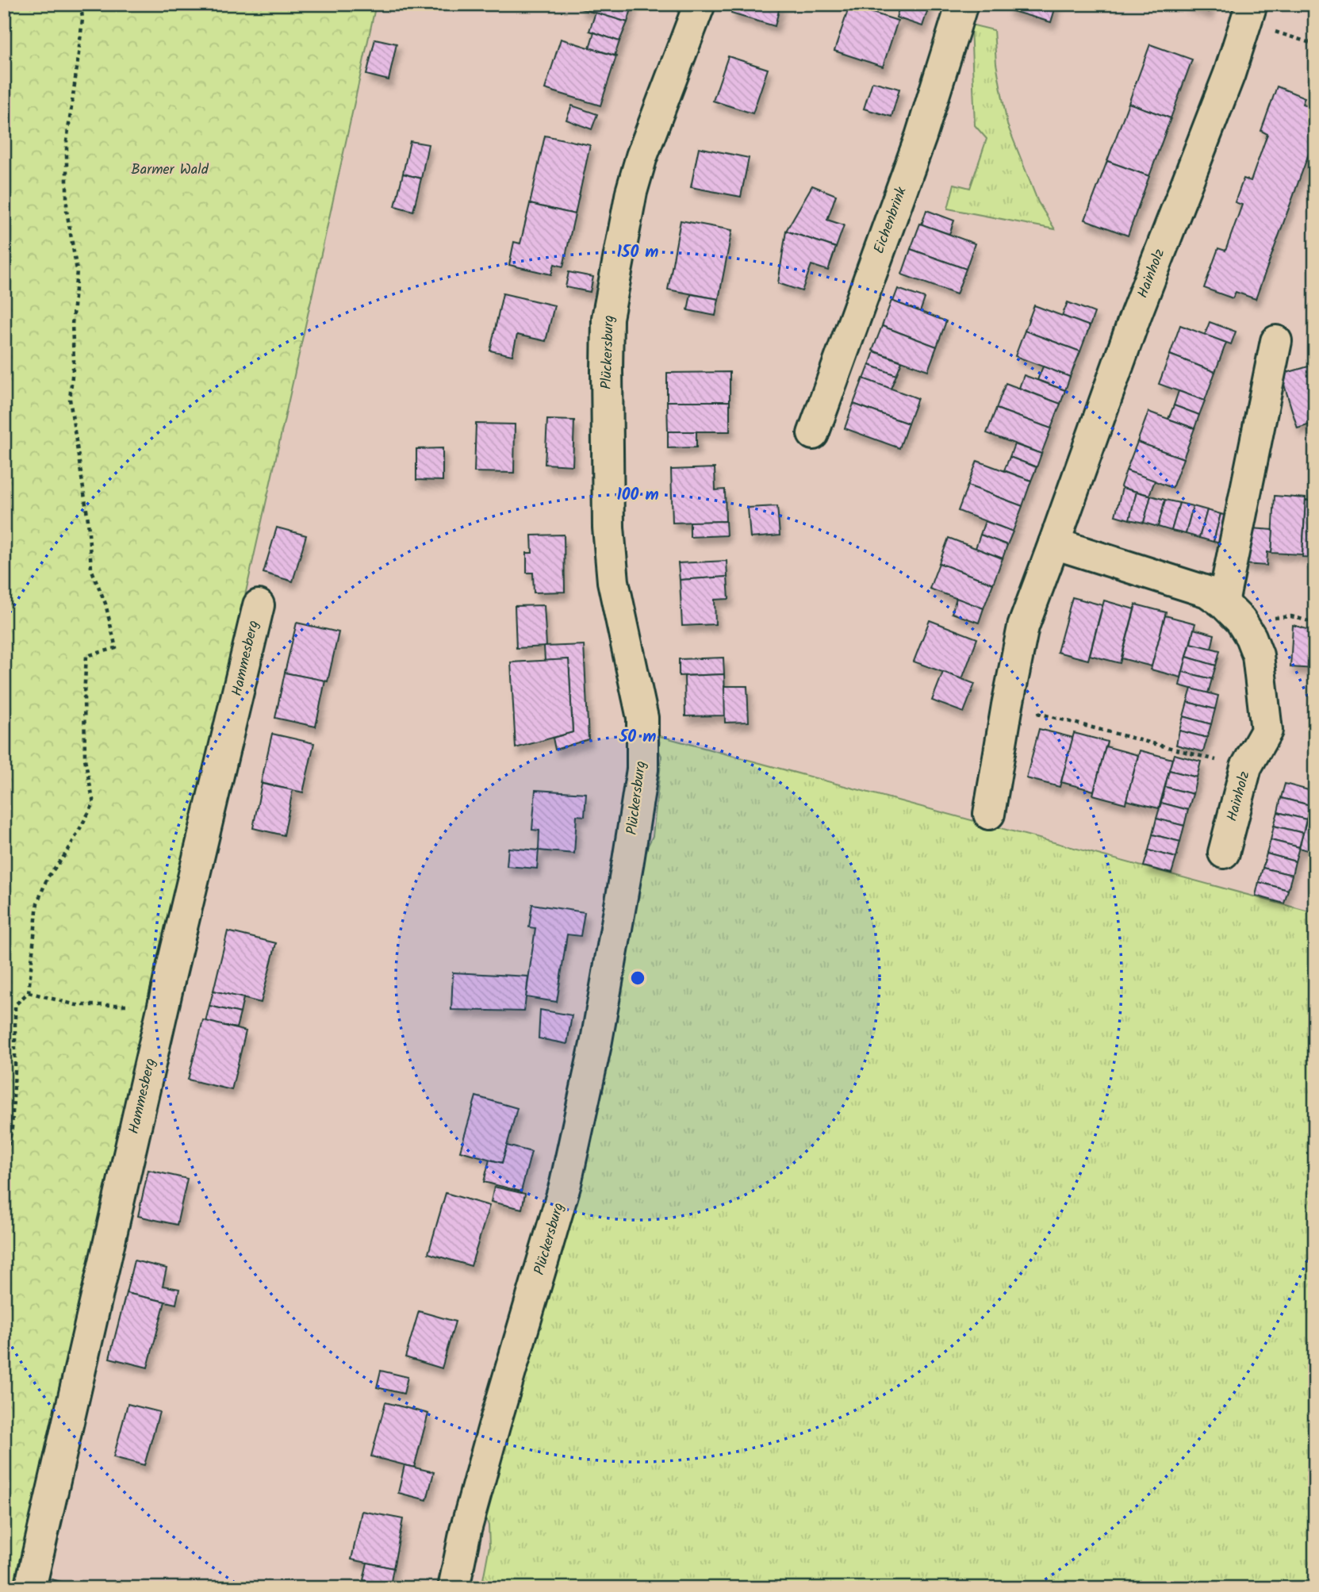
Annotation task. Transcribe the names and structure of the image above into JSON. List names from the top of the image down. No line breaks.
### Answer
{"streets":{"street":["Eichenbrink","Hainholz","Plückersburg","Hammesberg"]},"parks":["Barmer Wald"],"rings":["150 m","100 m","50 m"]}
